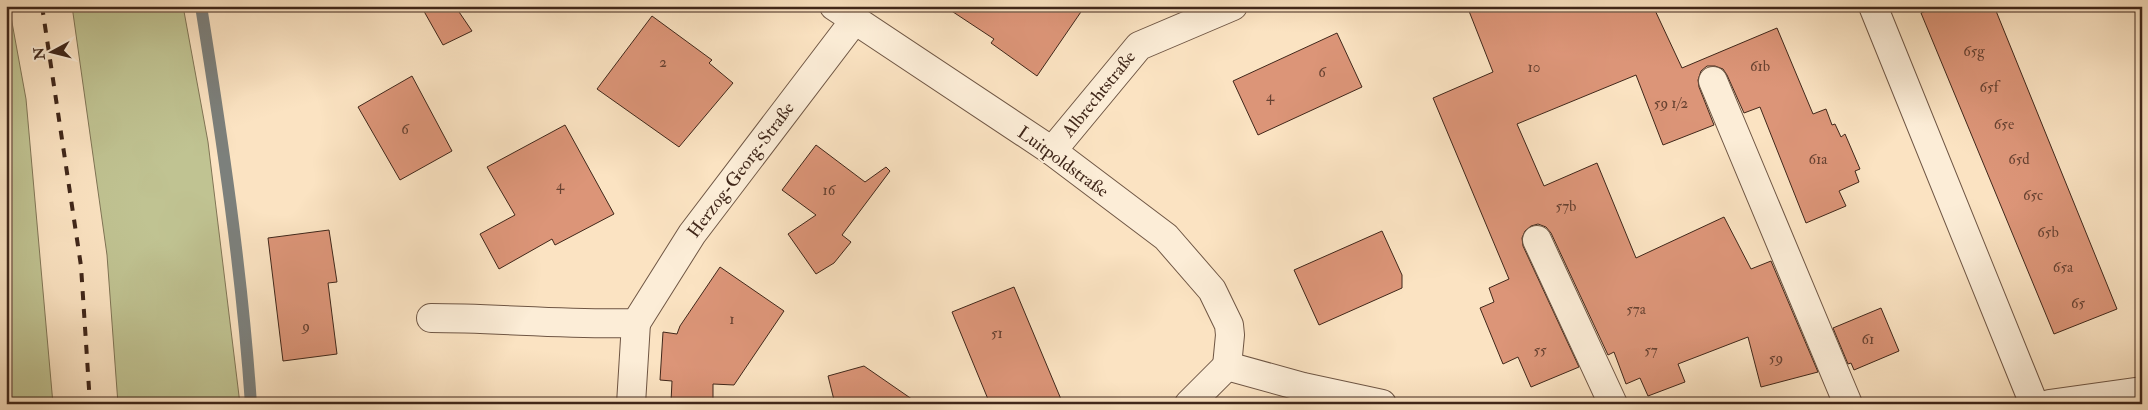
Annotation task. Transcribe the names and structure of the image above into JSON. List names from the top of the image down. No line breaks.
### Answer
{"streets":{"street":["Albrechtstraße","Luitpoldstraße","Herzog-Georg-Straße"]},"crossings":[["Albrechtstraße","Luitpoldstraße"],["Luitpoldstraße","Herzog-Georg-Straße"]],"house_numbers":["65g","2","61b","10","6","65f","4","59 1/2","65e","6","61a","65d","4","16","65c","57b","65b","65a","65","57a","1","9","51","61","55","57","59"],"north":"left"}
